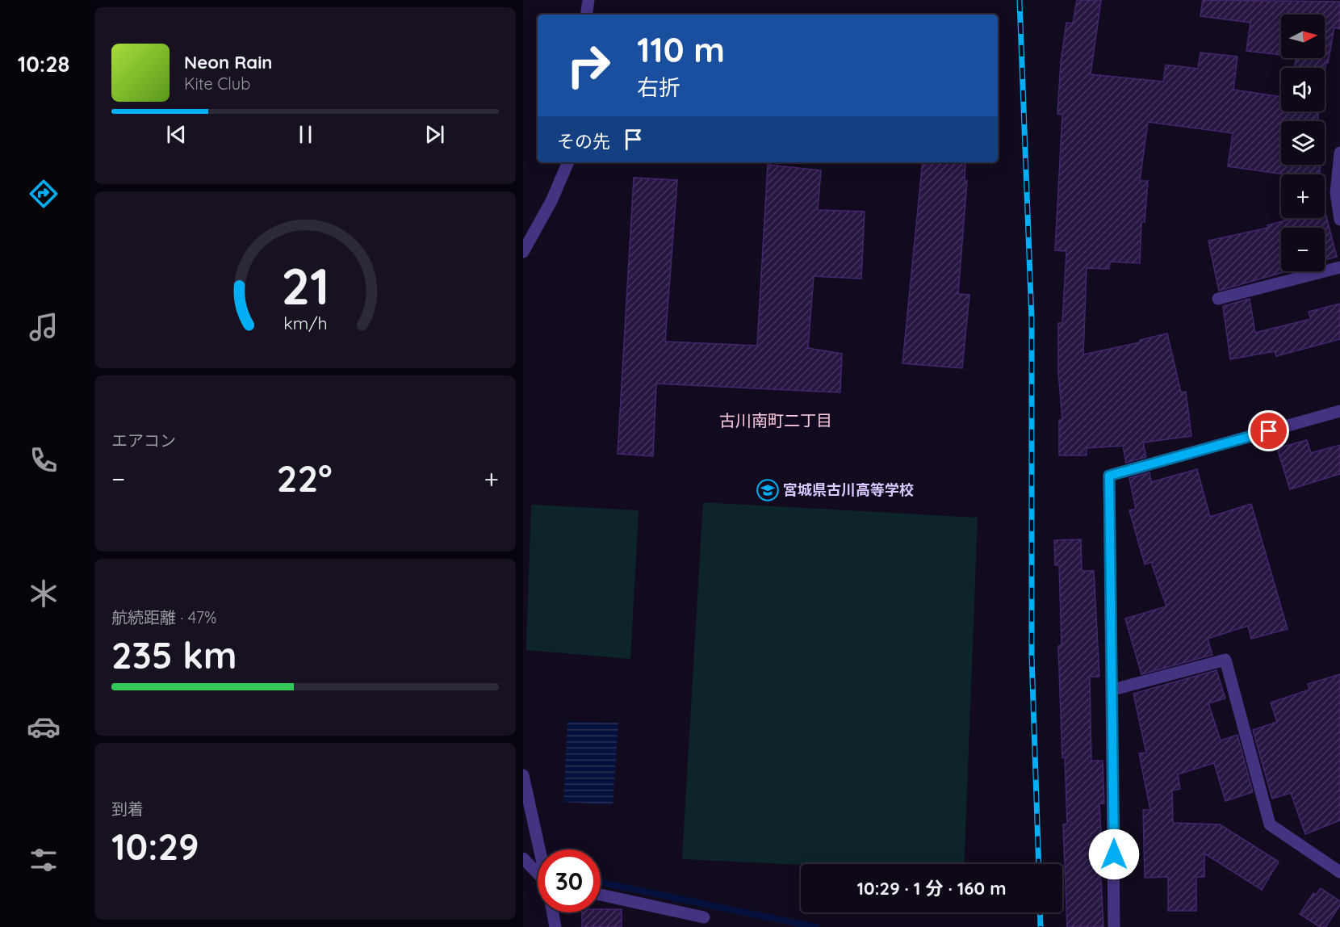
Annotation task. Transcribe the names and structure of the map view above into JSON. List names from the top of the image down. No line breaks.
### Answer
{"districts":["古川南町二丁目"],"places":{"school or university":["宮城県古川高等学校"]},"north":"right","page":{"tabs":"10:28","map_buttons":["+","−"],"turn":["110 m","右折"],"song":["Neon Rain","Kite Club"],"then":"その先","tile":["エアコン",["航続距離 · 47%","235 km"],["到着","10:29"]],"heat":["−","22°","+"],"limit":"30","trip":"10:29 · 1 分 · 160 m","gauge":["21","km/h"]}}
